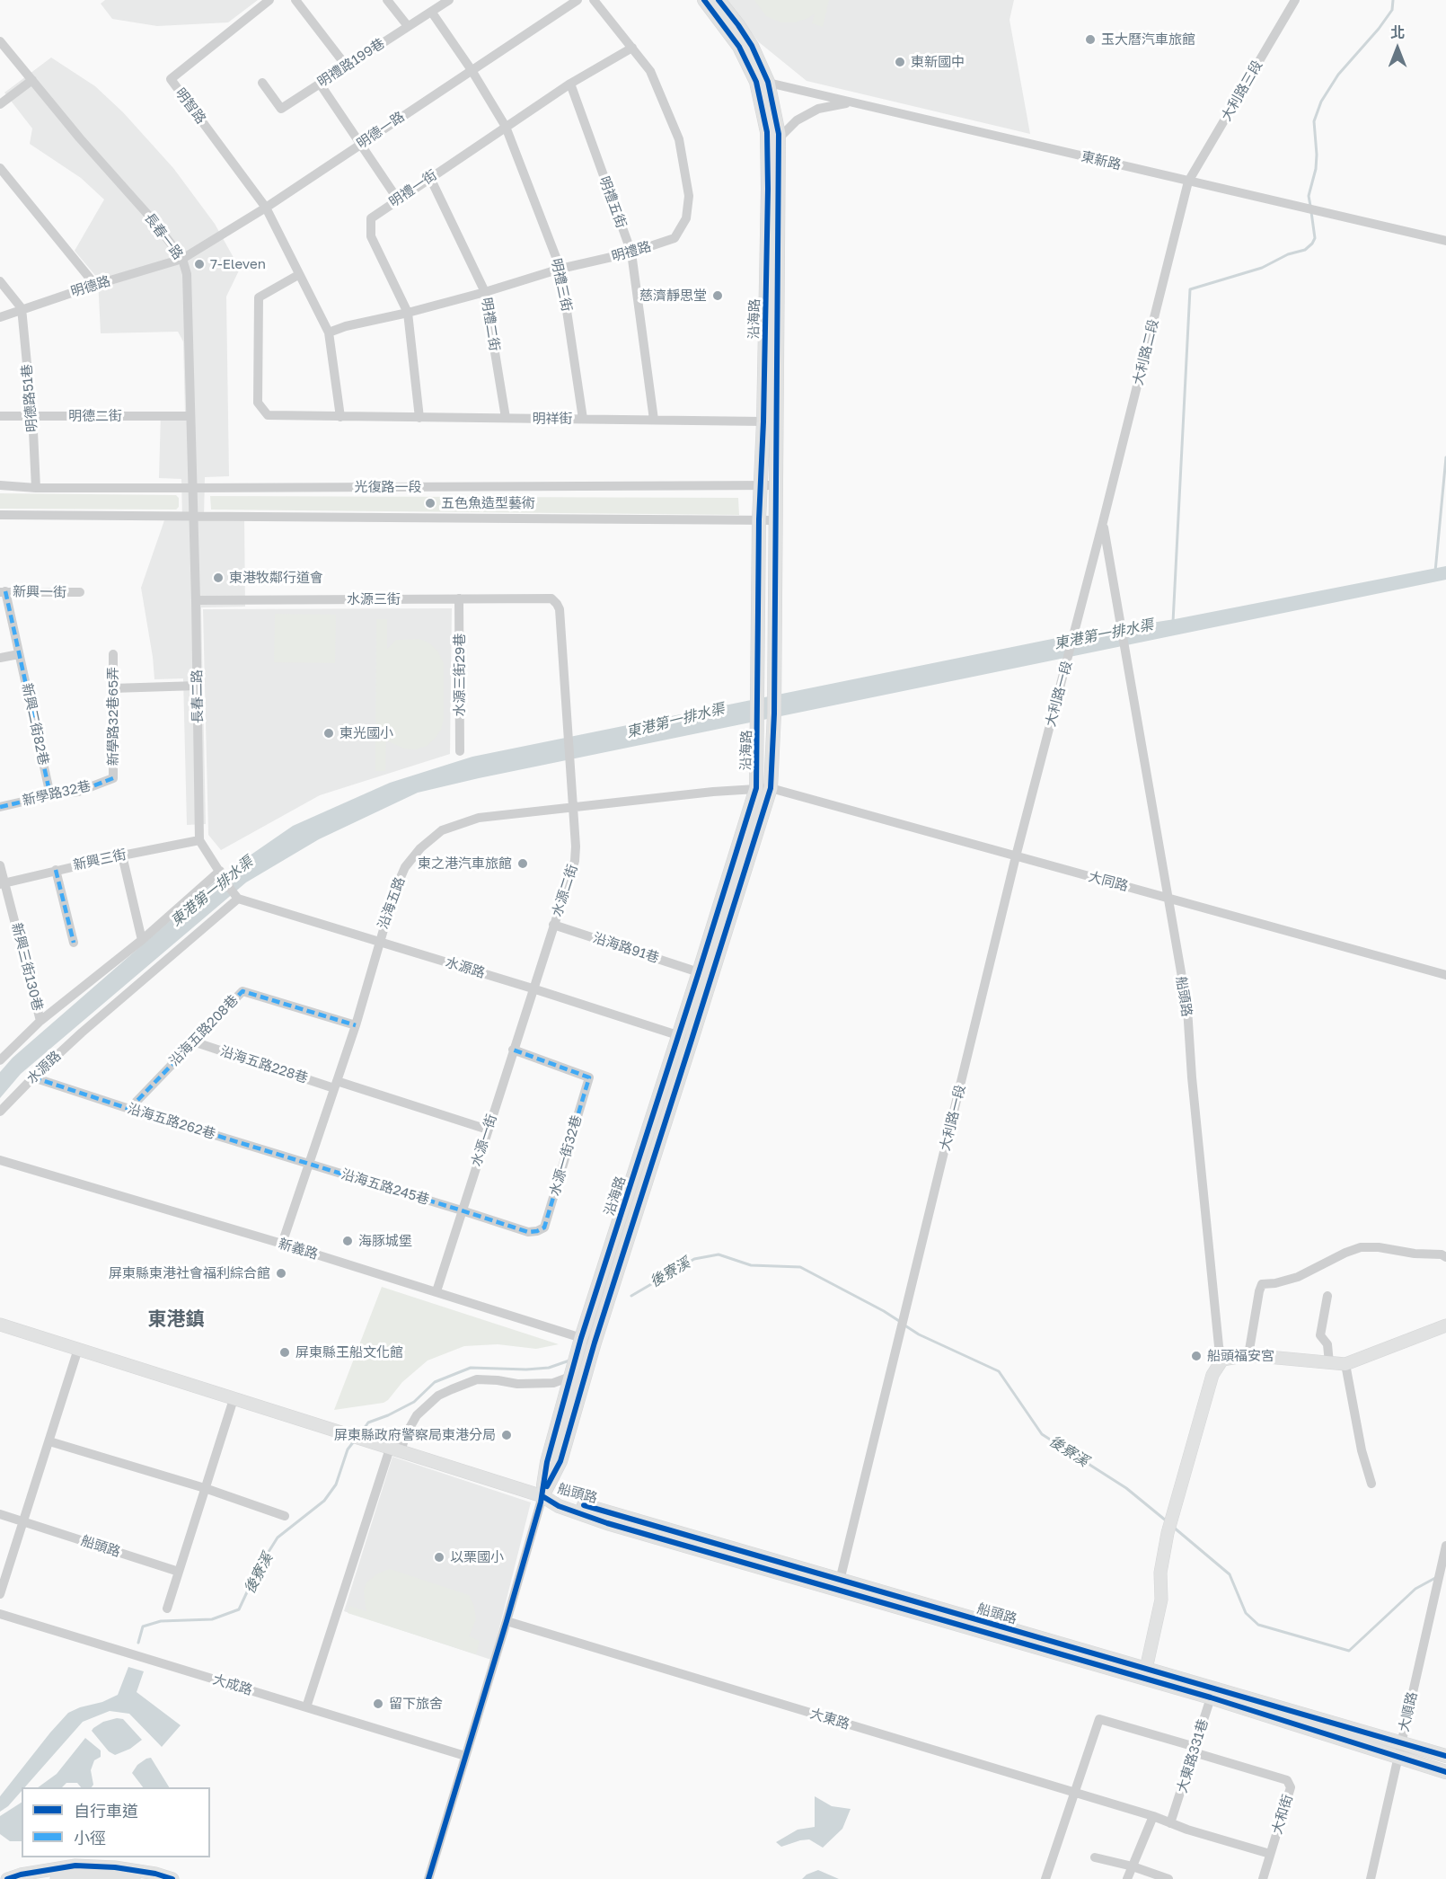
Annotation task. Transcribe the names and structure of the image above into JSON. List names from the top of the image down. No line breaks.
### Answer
{"streets":{"main road":["沿海路","船頭路"],"street":["明禮路199巷","大利路三段","明智路","明德一路","東新路","明禮一街","明禮五街","長春一路","明禮路","明禮三街","明德路","明禮二街","大利路二段","明德路51巷","明德二街","明祥街","光復路一段","新興一街","水源三街","水源三街29巷","大利路一段","長春二路","新學路32巷65弄","新興二街82巷","新學路32巷","新興三街","大同路","水源二街","沿海五路","沿海路91巷","新興三街130巷","水源路","沿海五路208巷","沿海五路228巷","沿海五路262巷","水源一街","水源一街32巷","沿海五路245巷","新義路","大成路","大順路","大東路","大東路331巷","大和街"]},"crossings":[["明禮路199巷","明禮三街"],["大利路三段","東新路"],["大利路三段","大利路二段"],["明智路","明德一路"],["明德一路","長春一路"],["明德一路","明禮三街"],["明德一路","明德路"],["東新路","沿海路"],["東新路","大利路二段"],["明禮一街","明禮五街"],["明禮一街","明禮路"],["明禮一街","明禮三街"],["明禮一街","明禮二街"],["明禮一街","明祥街"],["明禮五街","明禮路"],["明禮五街","明祥街"],["長春一路","明德路"],["長春一路","明德二街"],["長春一路","光復路一段"],["長春一路","長春二路"],["明禮路","明禮三街"],["明禮路","明禮二街"],["明禮三街","明祥街"],["明德路","明德路51巷"],["沿海路","明祥街"],["沿海路","光復路一段"],["沿海路","大同路"],["沿海路","沿海五路"],["沿海路","沿海路91巷"],["沿海路","水源路"],["沿海路","船頭路"],["沿海路","新義路"],["明禮二街","明祥街"],["大利路二段","大利路一段"],["大利路二段","船頭路"],["明德路51巷","明德二街"],["明德路51巷","光復路一段"],["新興一街","新興二街82巷"],["水源三街","水源三街29巷"],["水源三街","長春二路"],["水源三街","水源二街"],["大利路一段","大同路"],["大利路一段","船頭路"],["長春二路","新興三街"],["新學路32巷65弄","新學路32巷"],["新興二街82巷","新學路32巷"],["新興三街","新興三街130巷"],["大同路","沿海五路"],["大同路","船頭路"],["水源二街","沿海五路"],["水源二街","沿海路91巷"],["水源二街","水源路"],["水源二街","水源一街"],["沿海五路","水源路"],["沿海五路","沿海五路208巷"],["沿海五路","沿海五路228巷"],["沿海五路","沿海五路262巷"],["沿海五路","沿海五路245巷"],["沿海五路","新義路"],["水源路","沿海五路262巷"],["水源路","水源一街"],["船頭路","大成路"],["船頭路","大順路"],["船頭路","大東路"],["船頭路","大東路331巷"],["沿海五路208巷","沿海五路228巷"],["沿海五路208巷","沿海五路262巷"],["沿海五路228巷","水源一街"],["沿海五路262巷","沿海五路245巷"],["水源一街","水源一街32巷"],["水源一街","沿海五路245巷"],["水源一街","新義路"],["水源一街32巷","沿海五路245巷"],["大東路","大東路331巷"],["大東路","大和街"],["大東路331巷","大和街"]],"districts":["東港鎮"],"water":["東港第一排水渠","後寮溪"],"places":["玉大曆汽車旅館","東新國中","7-Eleven","慈濟靜思堂","五色魚造型藝術","東港牧鄰行道會","東光國小","東之港汽車旅館","海豚城堡","屏東縣東港社會福利綜合館","屏東縣王船文化館","船頭福安宮","屏東縣政府警察局東港分局","以栗國小","留下旅舍"],"legend":["自行車道","小徑"],"north":"top"}
